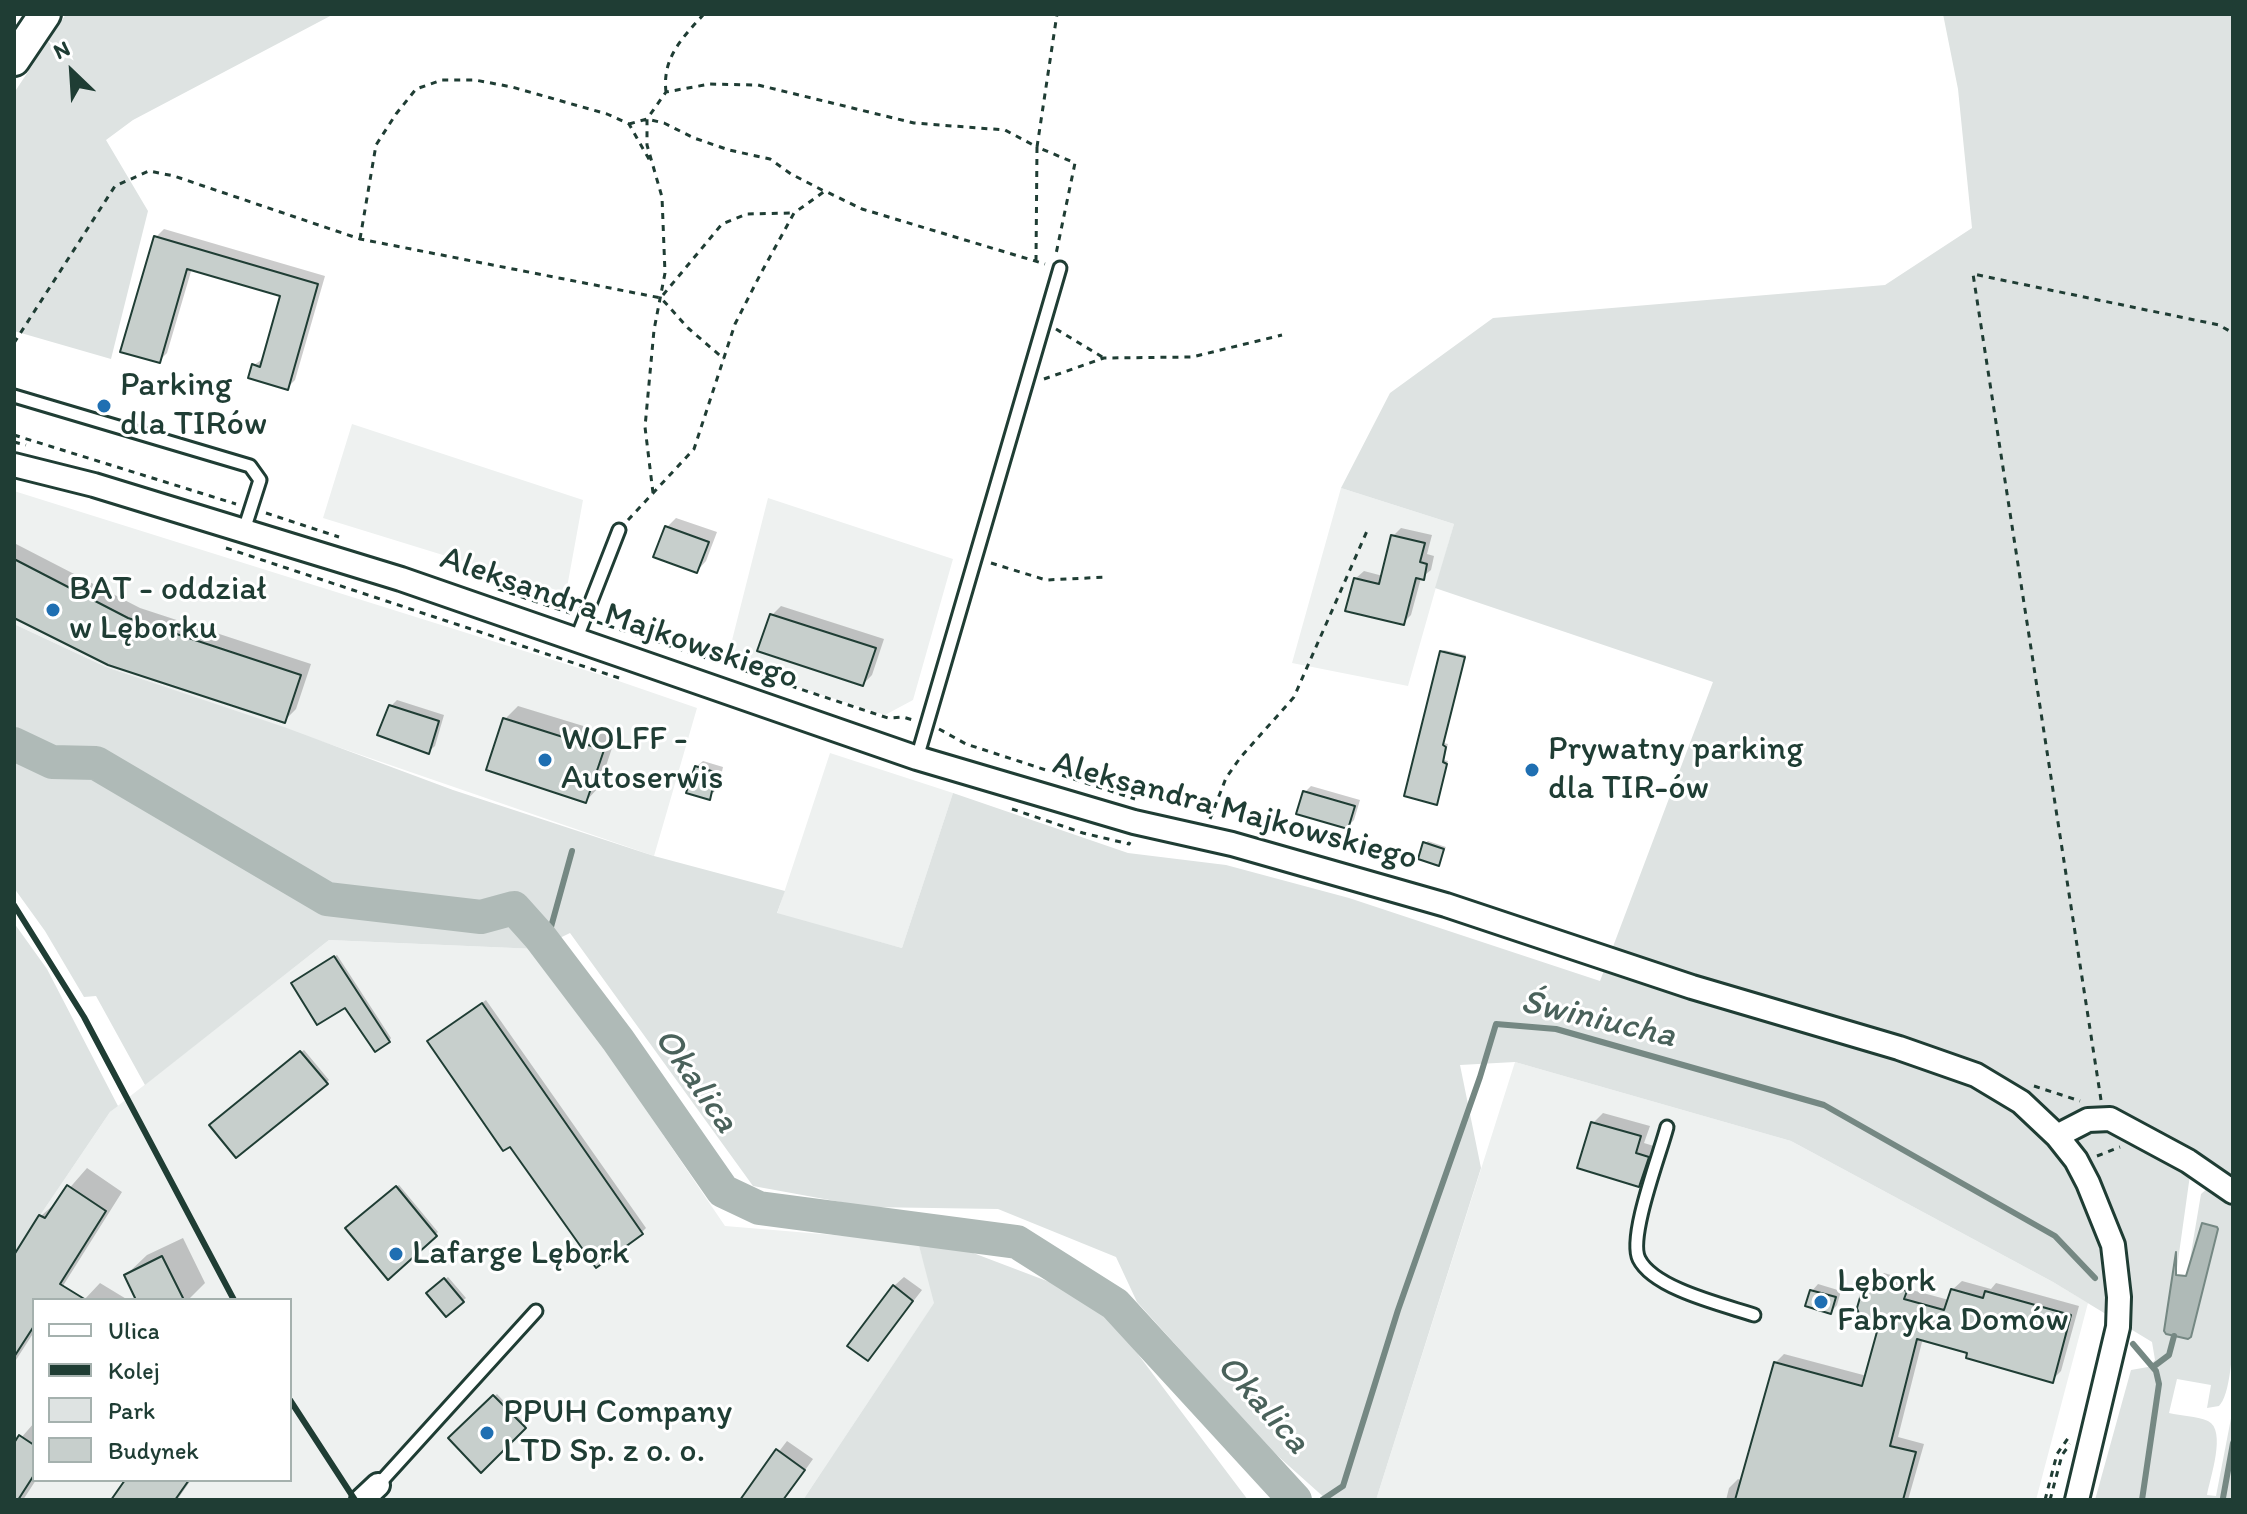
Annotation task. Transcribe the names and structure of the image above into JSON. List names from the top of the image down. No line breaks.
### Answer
{"streets":{"street":["Aleksandra Majkowskiego"]},"water":["Świniucha","Okalica"],"places":["Parking dla TIRów","BAT - oddział w Lęborku","WOLFF - Autoserwis","Prywatny parking dla TIR-ów","Lafarge Lębork","Lębork Fabryka Domów","PPUH Company LTD Sp. z o. o."],"legend":["Ulica","Kolej","Park","Budynek"],"north":"top left"}
